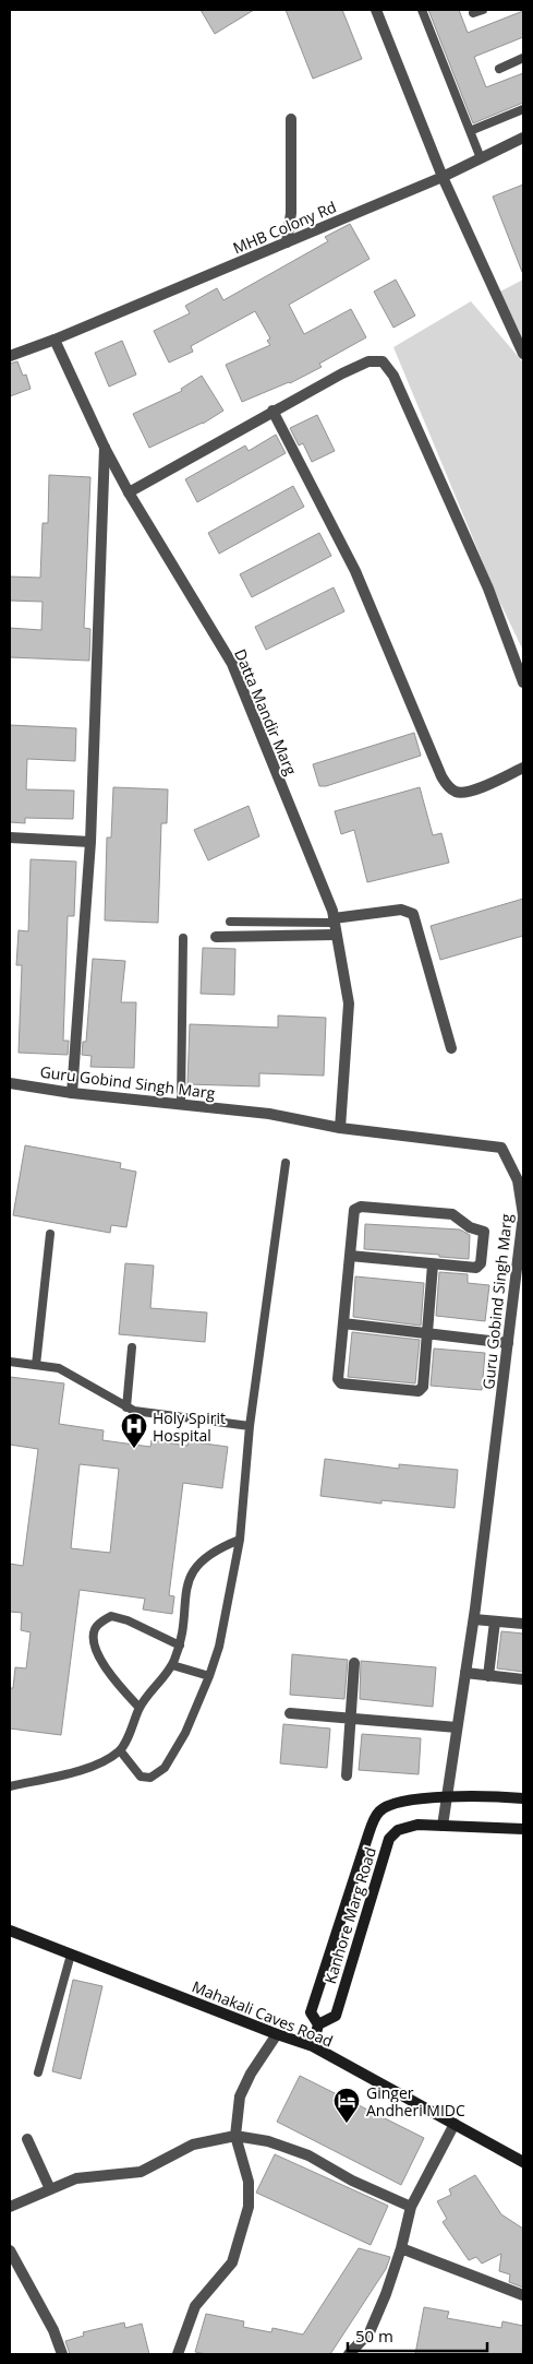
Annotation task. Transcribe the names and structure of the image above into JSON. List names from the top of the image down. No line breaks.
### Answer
{"streets":{"main road":["Kanhore Marg Road","Mahakali Caves Road"],"street":["MHB Colony Rd","Datta Mandir Marg","Guru Gobind Singh Marg"]},"crossings":[["MHB Colony Rd","Datta Mandir Marg"],["Datta Mandir Marg","Guru Gobind Singh Marg"],["Guru Gobind Singh Marg","Kanhore Marg Road"]],"places":{"hospital":["Holy Spirit Hospital"],"hotel":["Ginger Andheri MIDC"]},"scale_bar":"50 m"}
